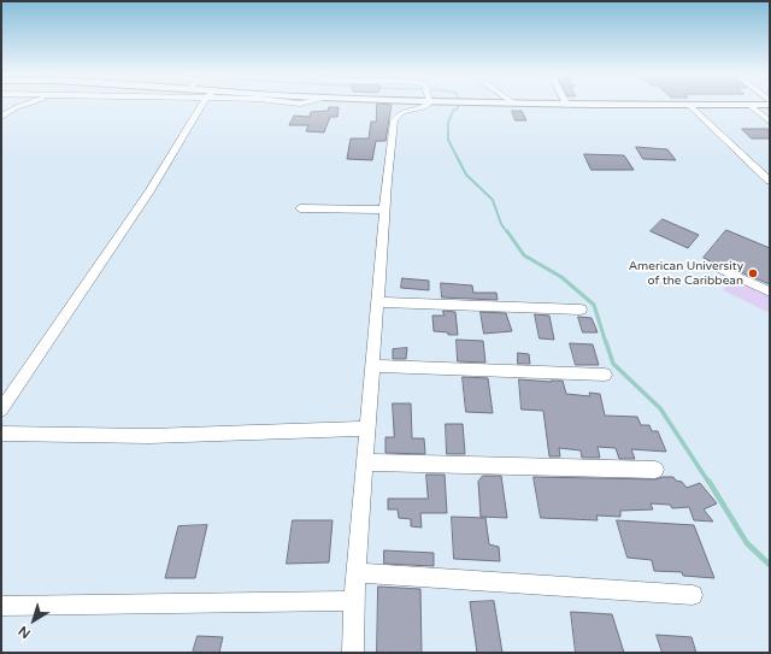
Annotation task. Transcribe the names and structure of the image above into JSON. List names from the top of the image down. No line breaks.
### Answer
{"places":["American University of the Caribbean"],"north":"bottom left"}
